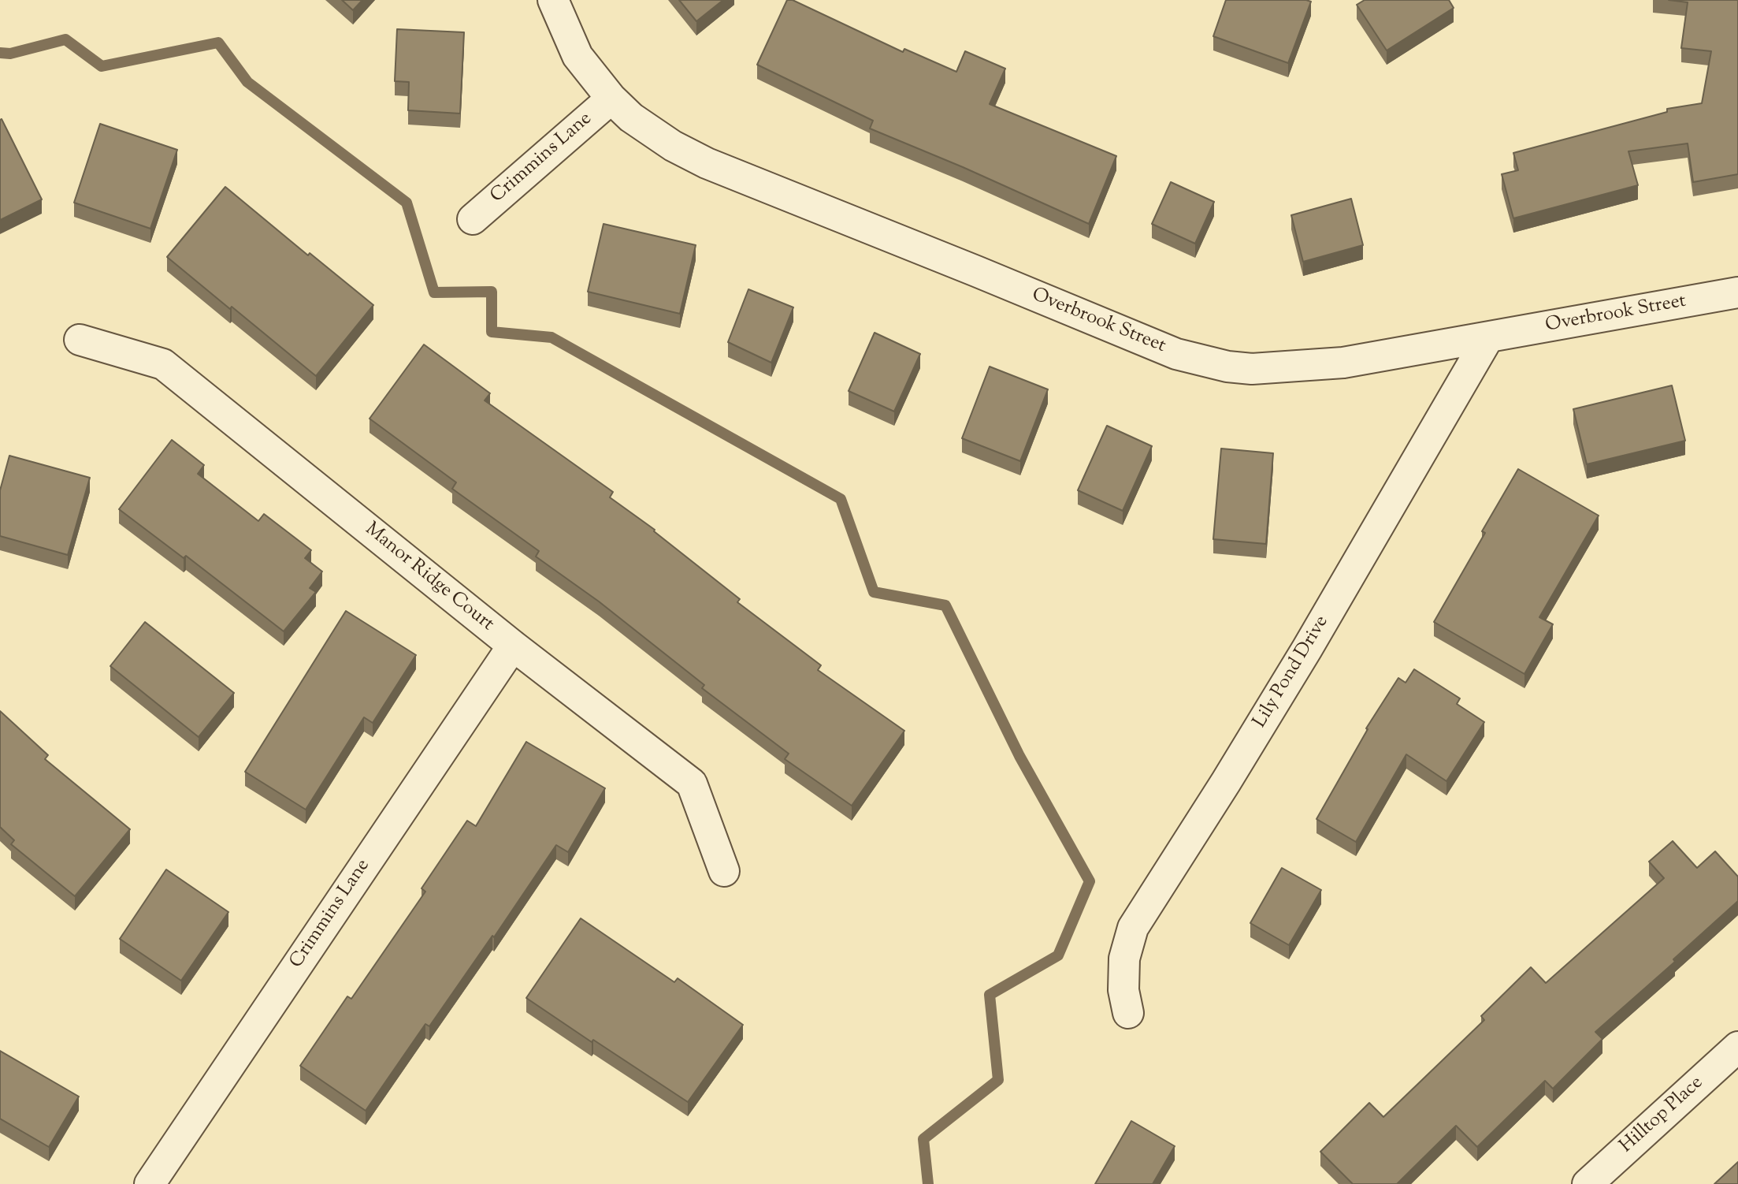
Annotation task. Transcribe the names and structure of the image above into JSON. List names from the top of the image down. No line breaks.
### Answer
{"streets":{"street":["Crimmins Lane","Overbrook Street","Manor Ridge Court","Lily Pond Drive","Hilltop Place"]},"crossings":[["Crimmins Lane","Overbrook Street"],["Crimmins Lane","Manor Ridge Court"],["Overbrook Street","Lily Pond Drive"]]}
